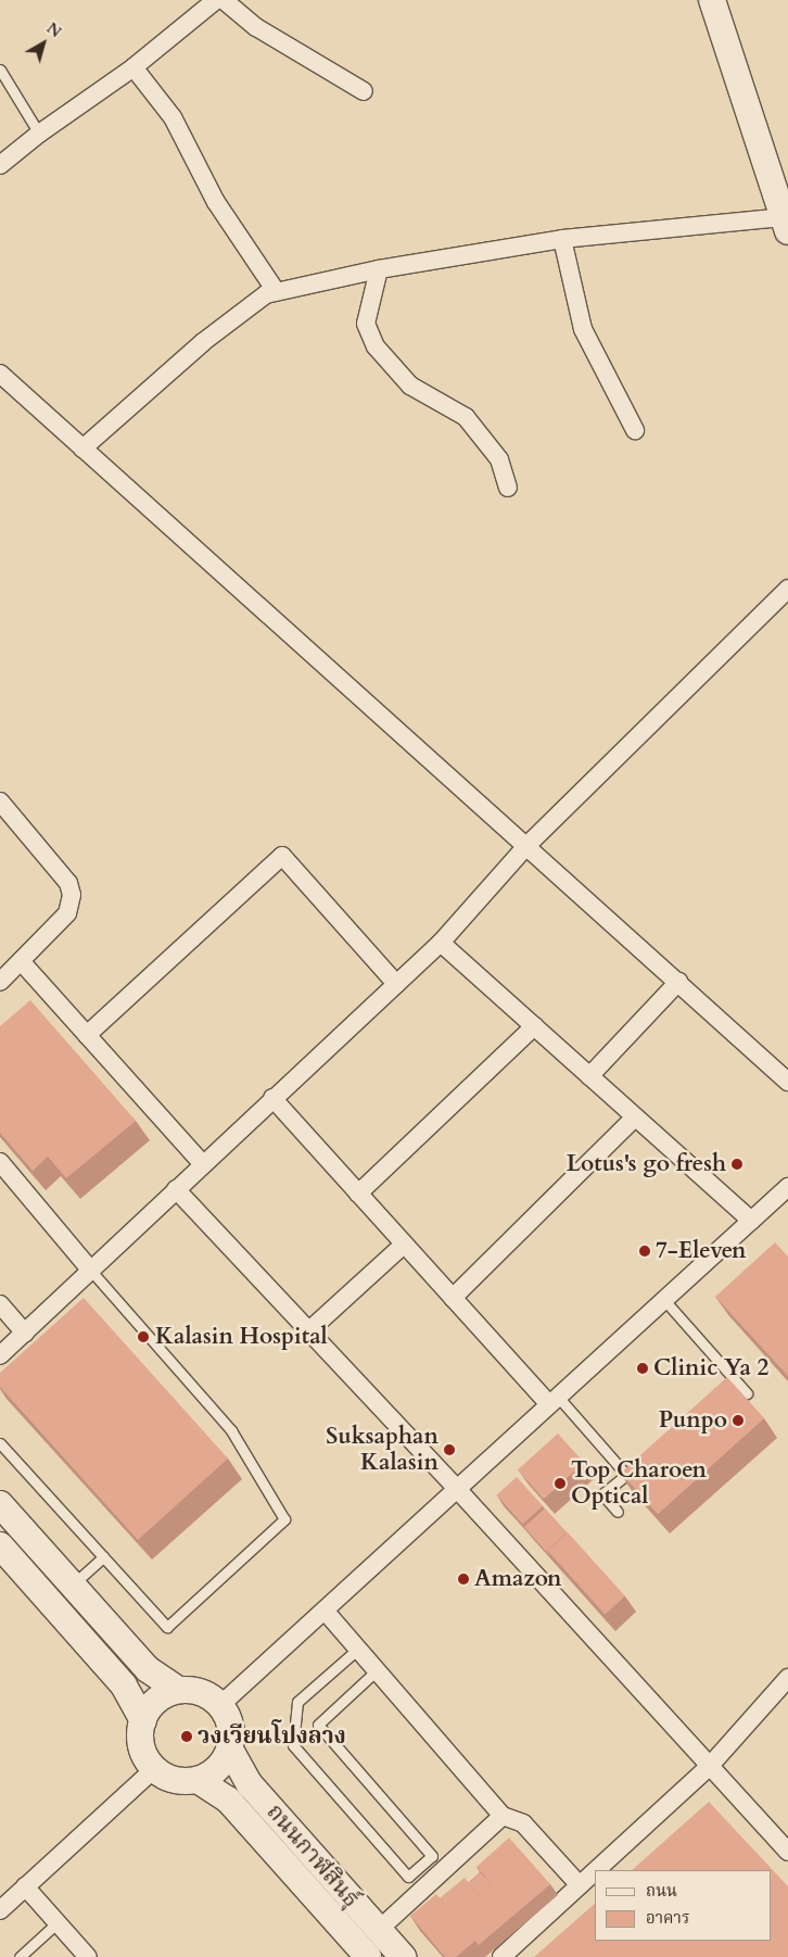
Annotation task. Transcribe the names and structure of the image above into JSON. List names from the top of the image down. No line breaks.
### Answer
{"streets":{"main road":["ถนนกาฬสินธุ์"]},"places":["Lotus's go fresh","7-Eleven","Kalasin Hospital","Clinic Ya 2","Punpo","Suksaphan Kalasin","Top Charoen Optical","Amazon","วงเวียนโปงลาง"],"legend":["ถนน","อาคาร"],"north":"top right"}
